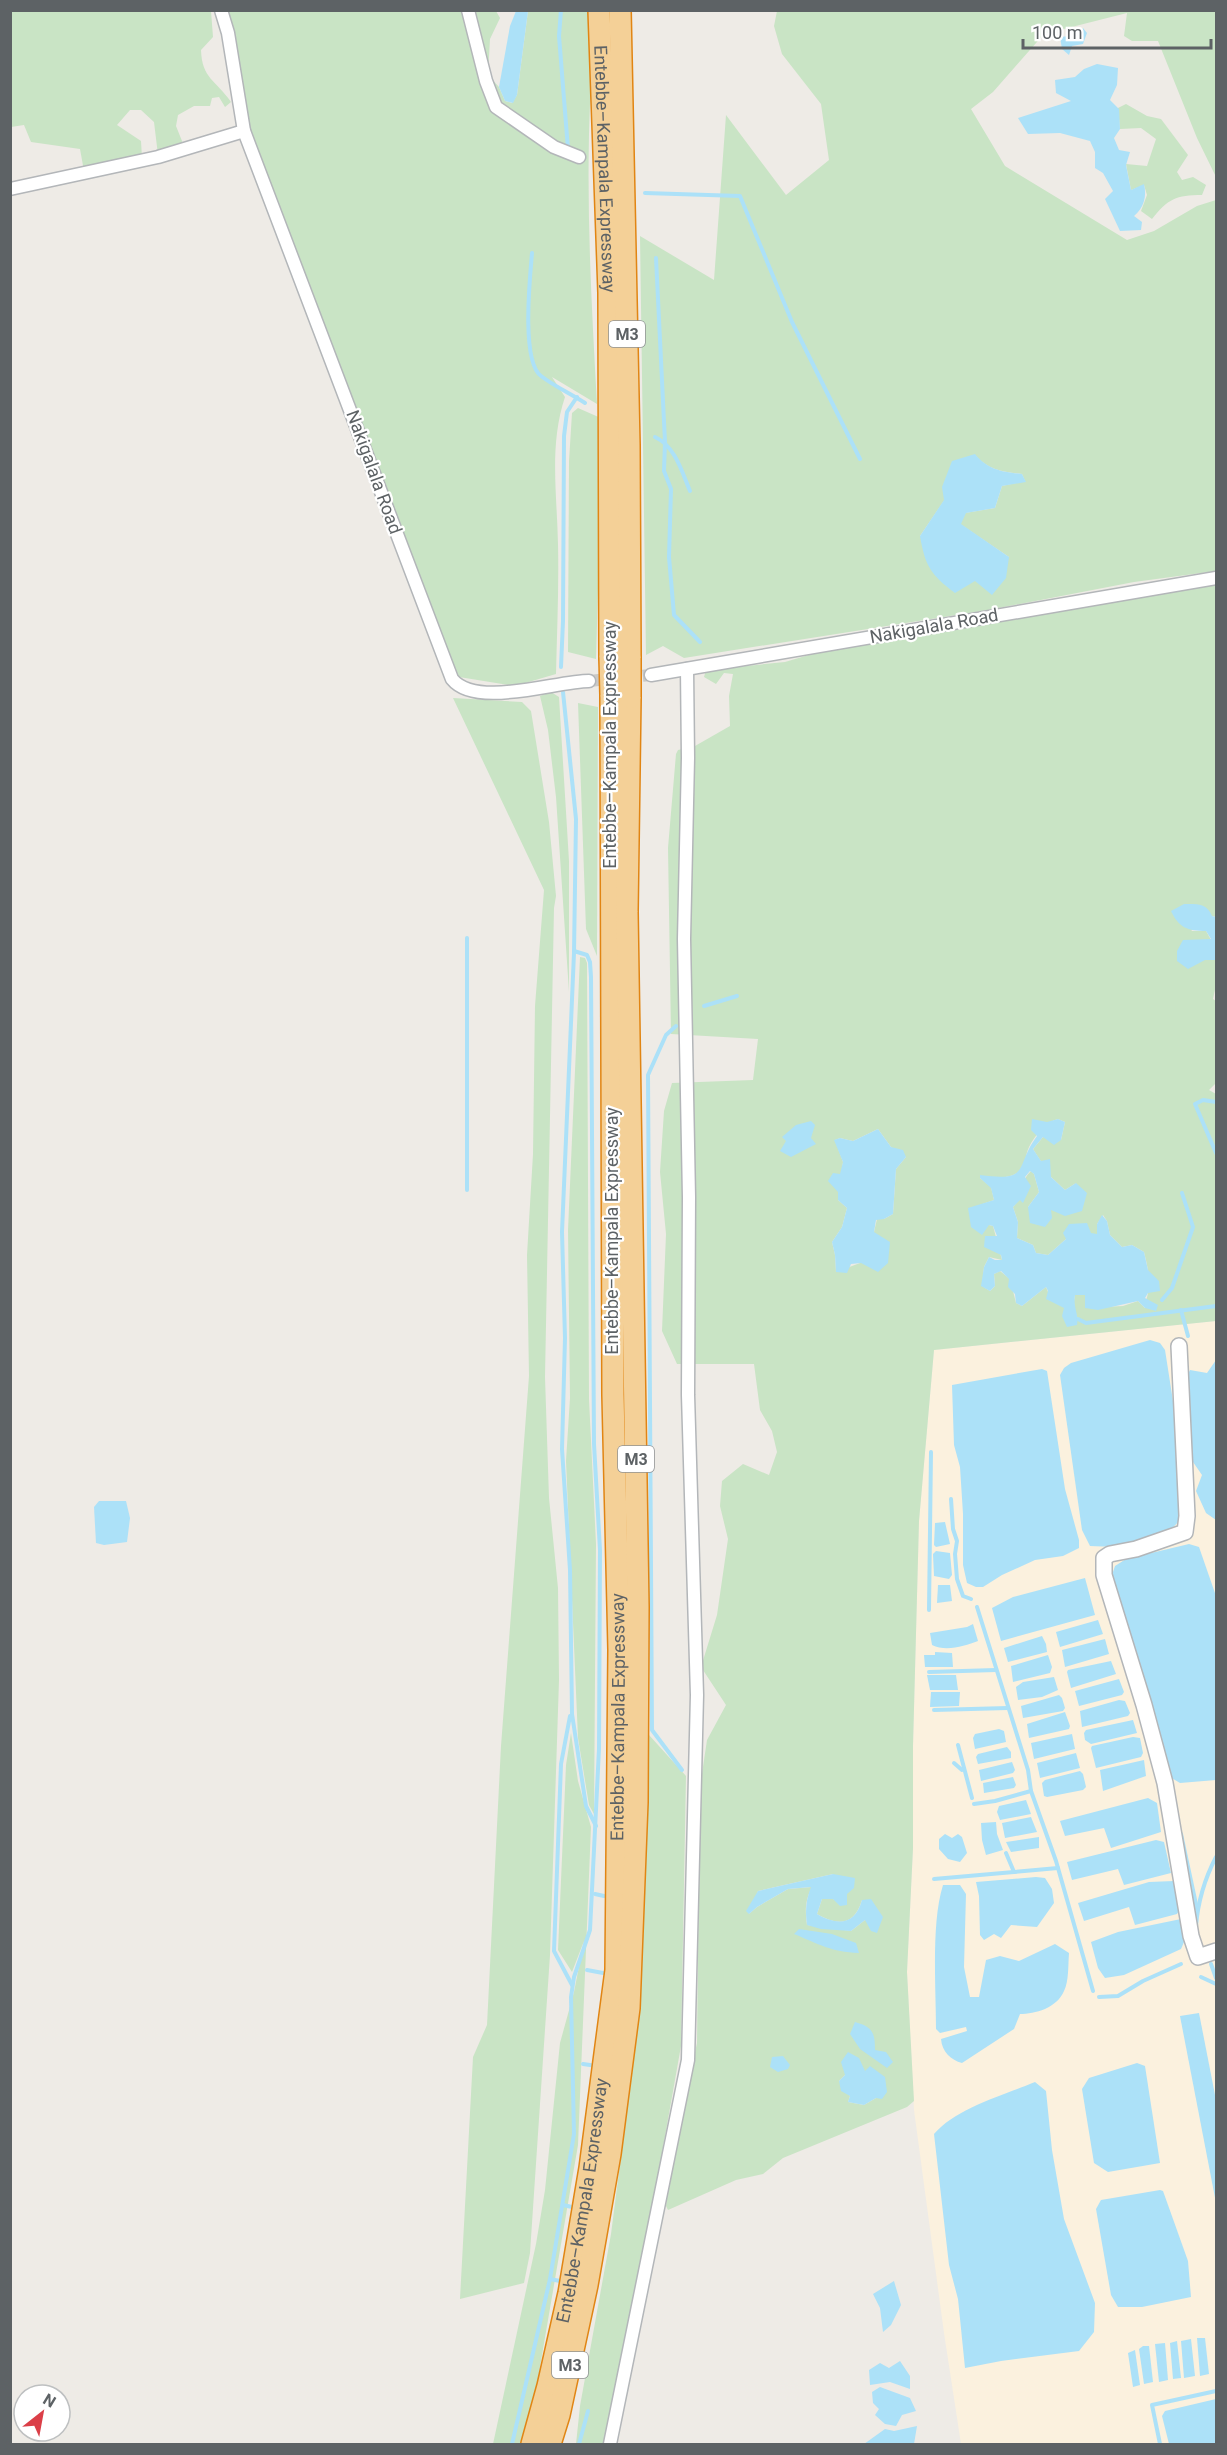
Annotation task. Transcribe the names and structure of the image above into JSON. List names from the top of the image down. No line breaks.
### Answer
{"streets":{"highway":["Entebbe–Kampala Expressway","M3"],"street":["Nakigalala Road"]},"crossings":[["Entebbe–Kampala Expressway","M3"]],"scale_bar":"100 m","north":"top right"}
